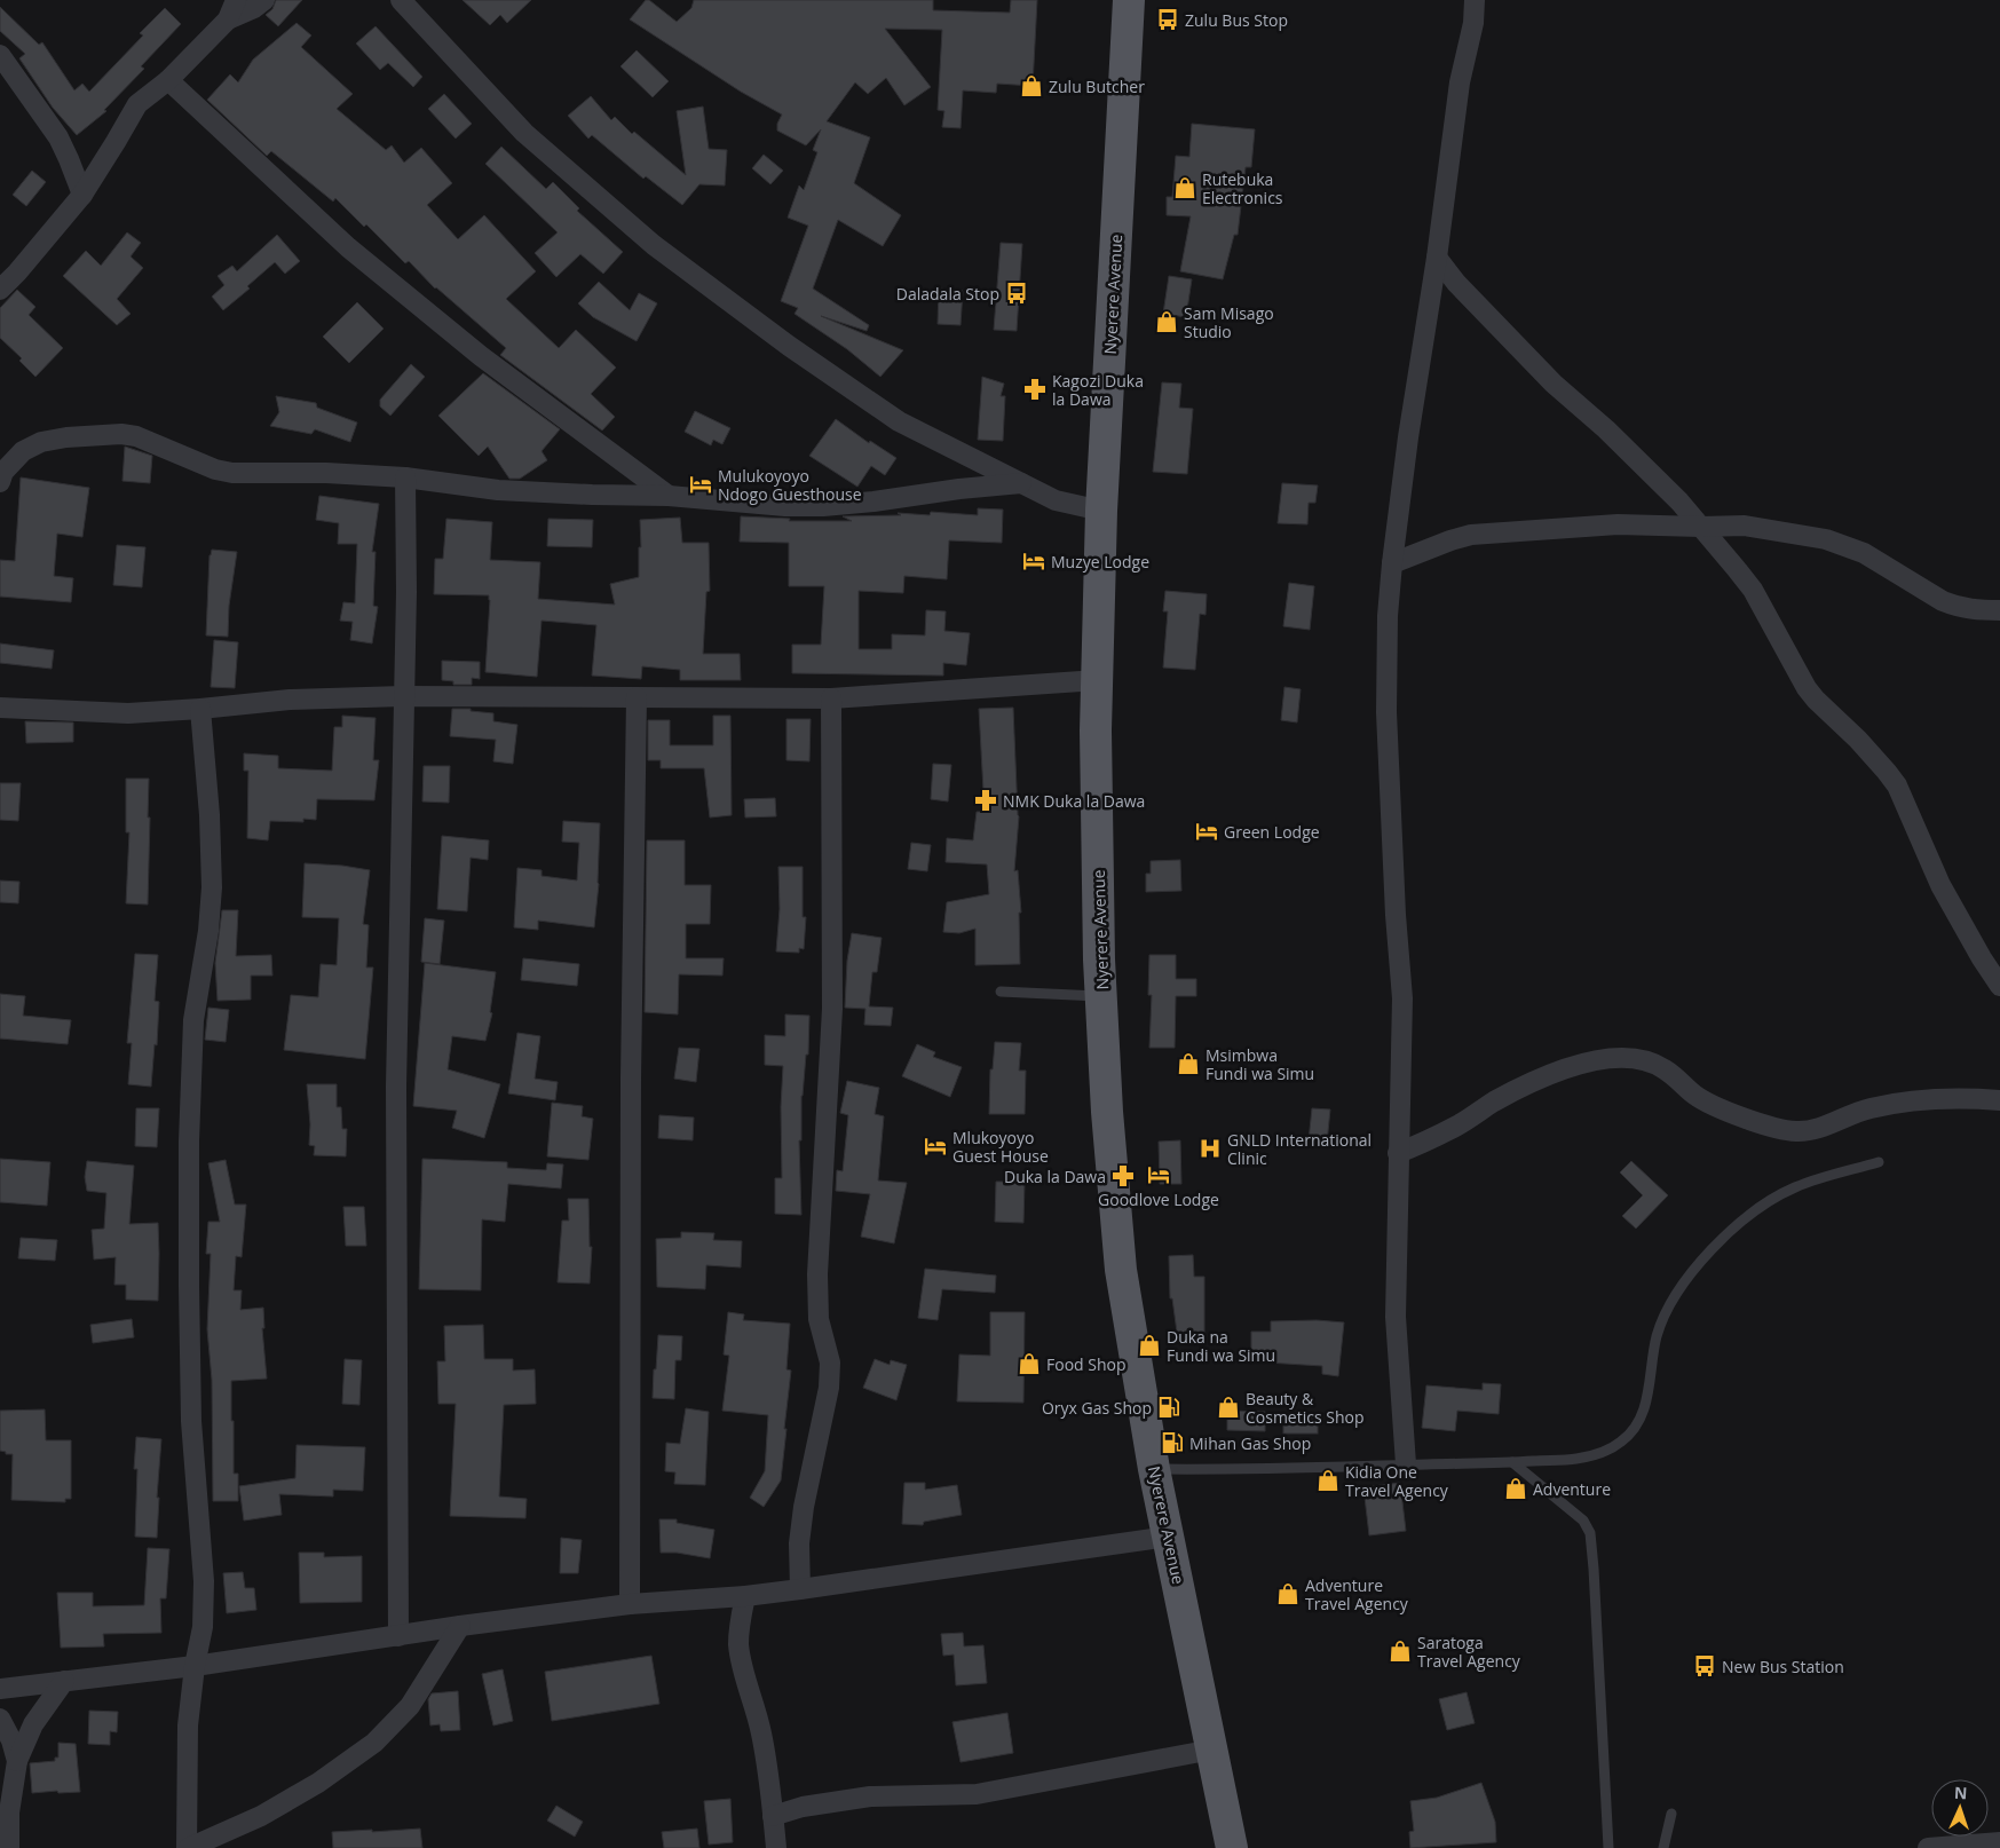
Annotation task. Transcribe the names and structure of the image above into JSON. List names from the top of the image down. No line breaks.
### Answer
{"streets":{"main road":["Nyerere Avenue"]},"places":{"bus stop":["Zulu Bus Stop","Daladala Stop","New Bus Station"],"shop":["Zulu Butcher","Rutebuka Electronics","Sam Misago Studio","Msimbwa Fundi wa Simu","Duka na Fundi wa Simu","Food Shop","Beauty & Cosmetics Shop","Kidia One Travel Agency","Adventure","Adventure Travel Agency","Saratoga Travel Agency"],"pharmacy":["Kagozi Duka la Dawa","NMK Duka la Dawa","Duka la Dawa"],"hotel":["Mulukoyoyo Ndogo Guesthouse","Muzye Lodge","Green Lodge","Mlukoyoyo Guest House","Goodlove Lodge"],"hospital":["GNLD International Clinic"],"fuel station":["Oryx Gas Shop","Mihan Gas Shop"]},"north":"top"}
